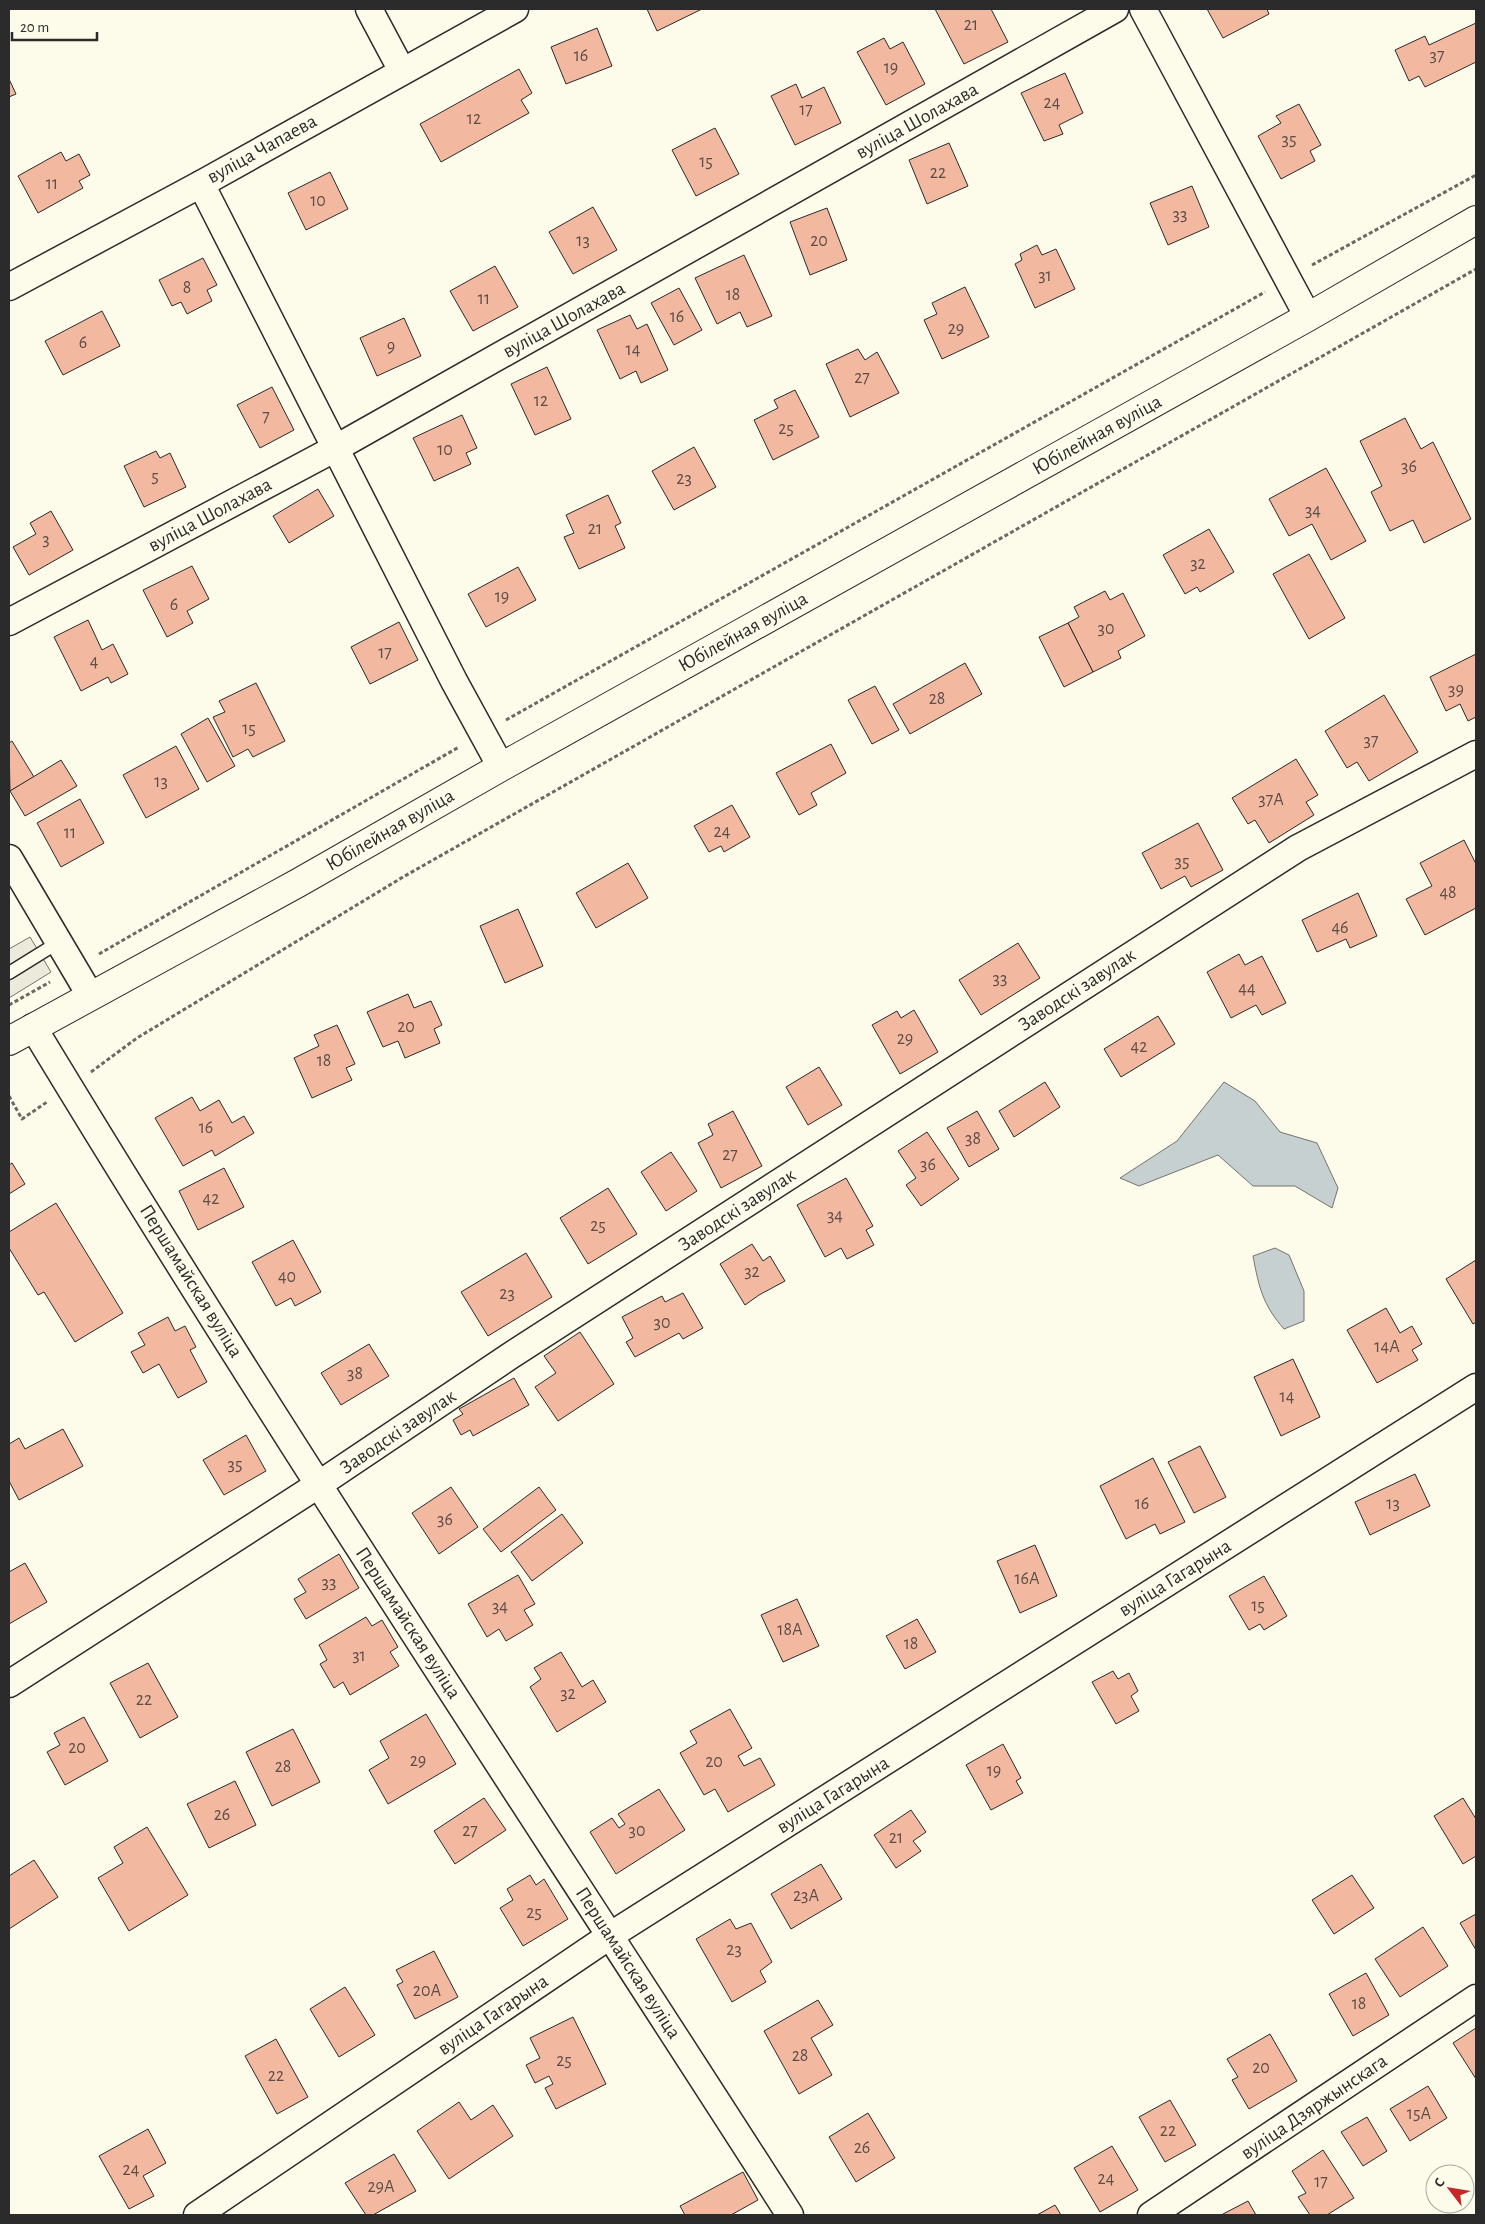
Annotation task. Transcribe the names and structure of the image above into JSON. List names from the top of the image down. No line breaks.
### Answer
{"streets":{"main road":["Юбілейная вуліца"],"street":["вуліца Шолахава","вуліца Чапаева","Заводскі завулак","Першамайская вуліца","вуліца Гагарына","вуліца Дзяржынскага"]},"crossings":[["Юбілейная вуліца","Першамайская вуліца"],["Заводскі завулак","Першамайская вуліца"],["Першамайская вуліца","вуліца Гагарына"]],"house_numbers":["21","16","37","19","24","17","12","35","15","22","11","10","33","13","20","31","8","18","11","16","29","6","9","14","27","12","7","25","10","36","5","23","34","21","3","32","19","6","30","17","4","39","28","15","37","13","37А","24","11","35","48","46","33","44","20","29","42","18","16","38","27","36","42","34","25","32","40","23","30","14А","38","14","35","16","13","36","16А","33","15","34","18А","18","31","32","22","20","29","20","28","19","26","27","30","21","23А","25","23","20А","18","28","25","20","22","15А","22","26","24","24","17","29А"],"scale_bar":"20 m","north":"top left"}
